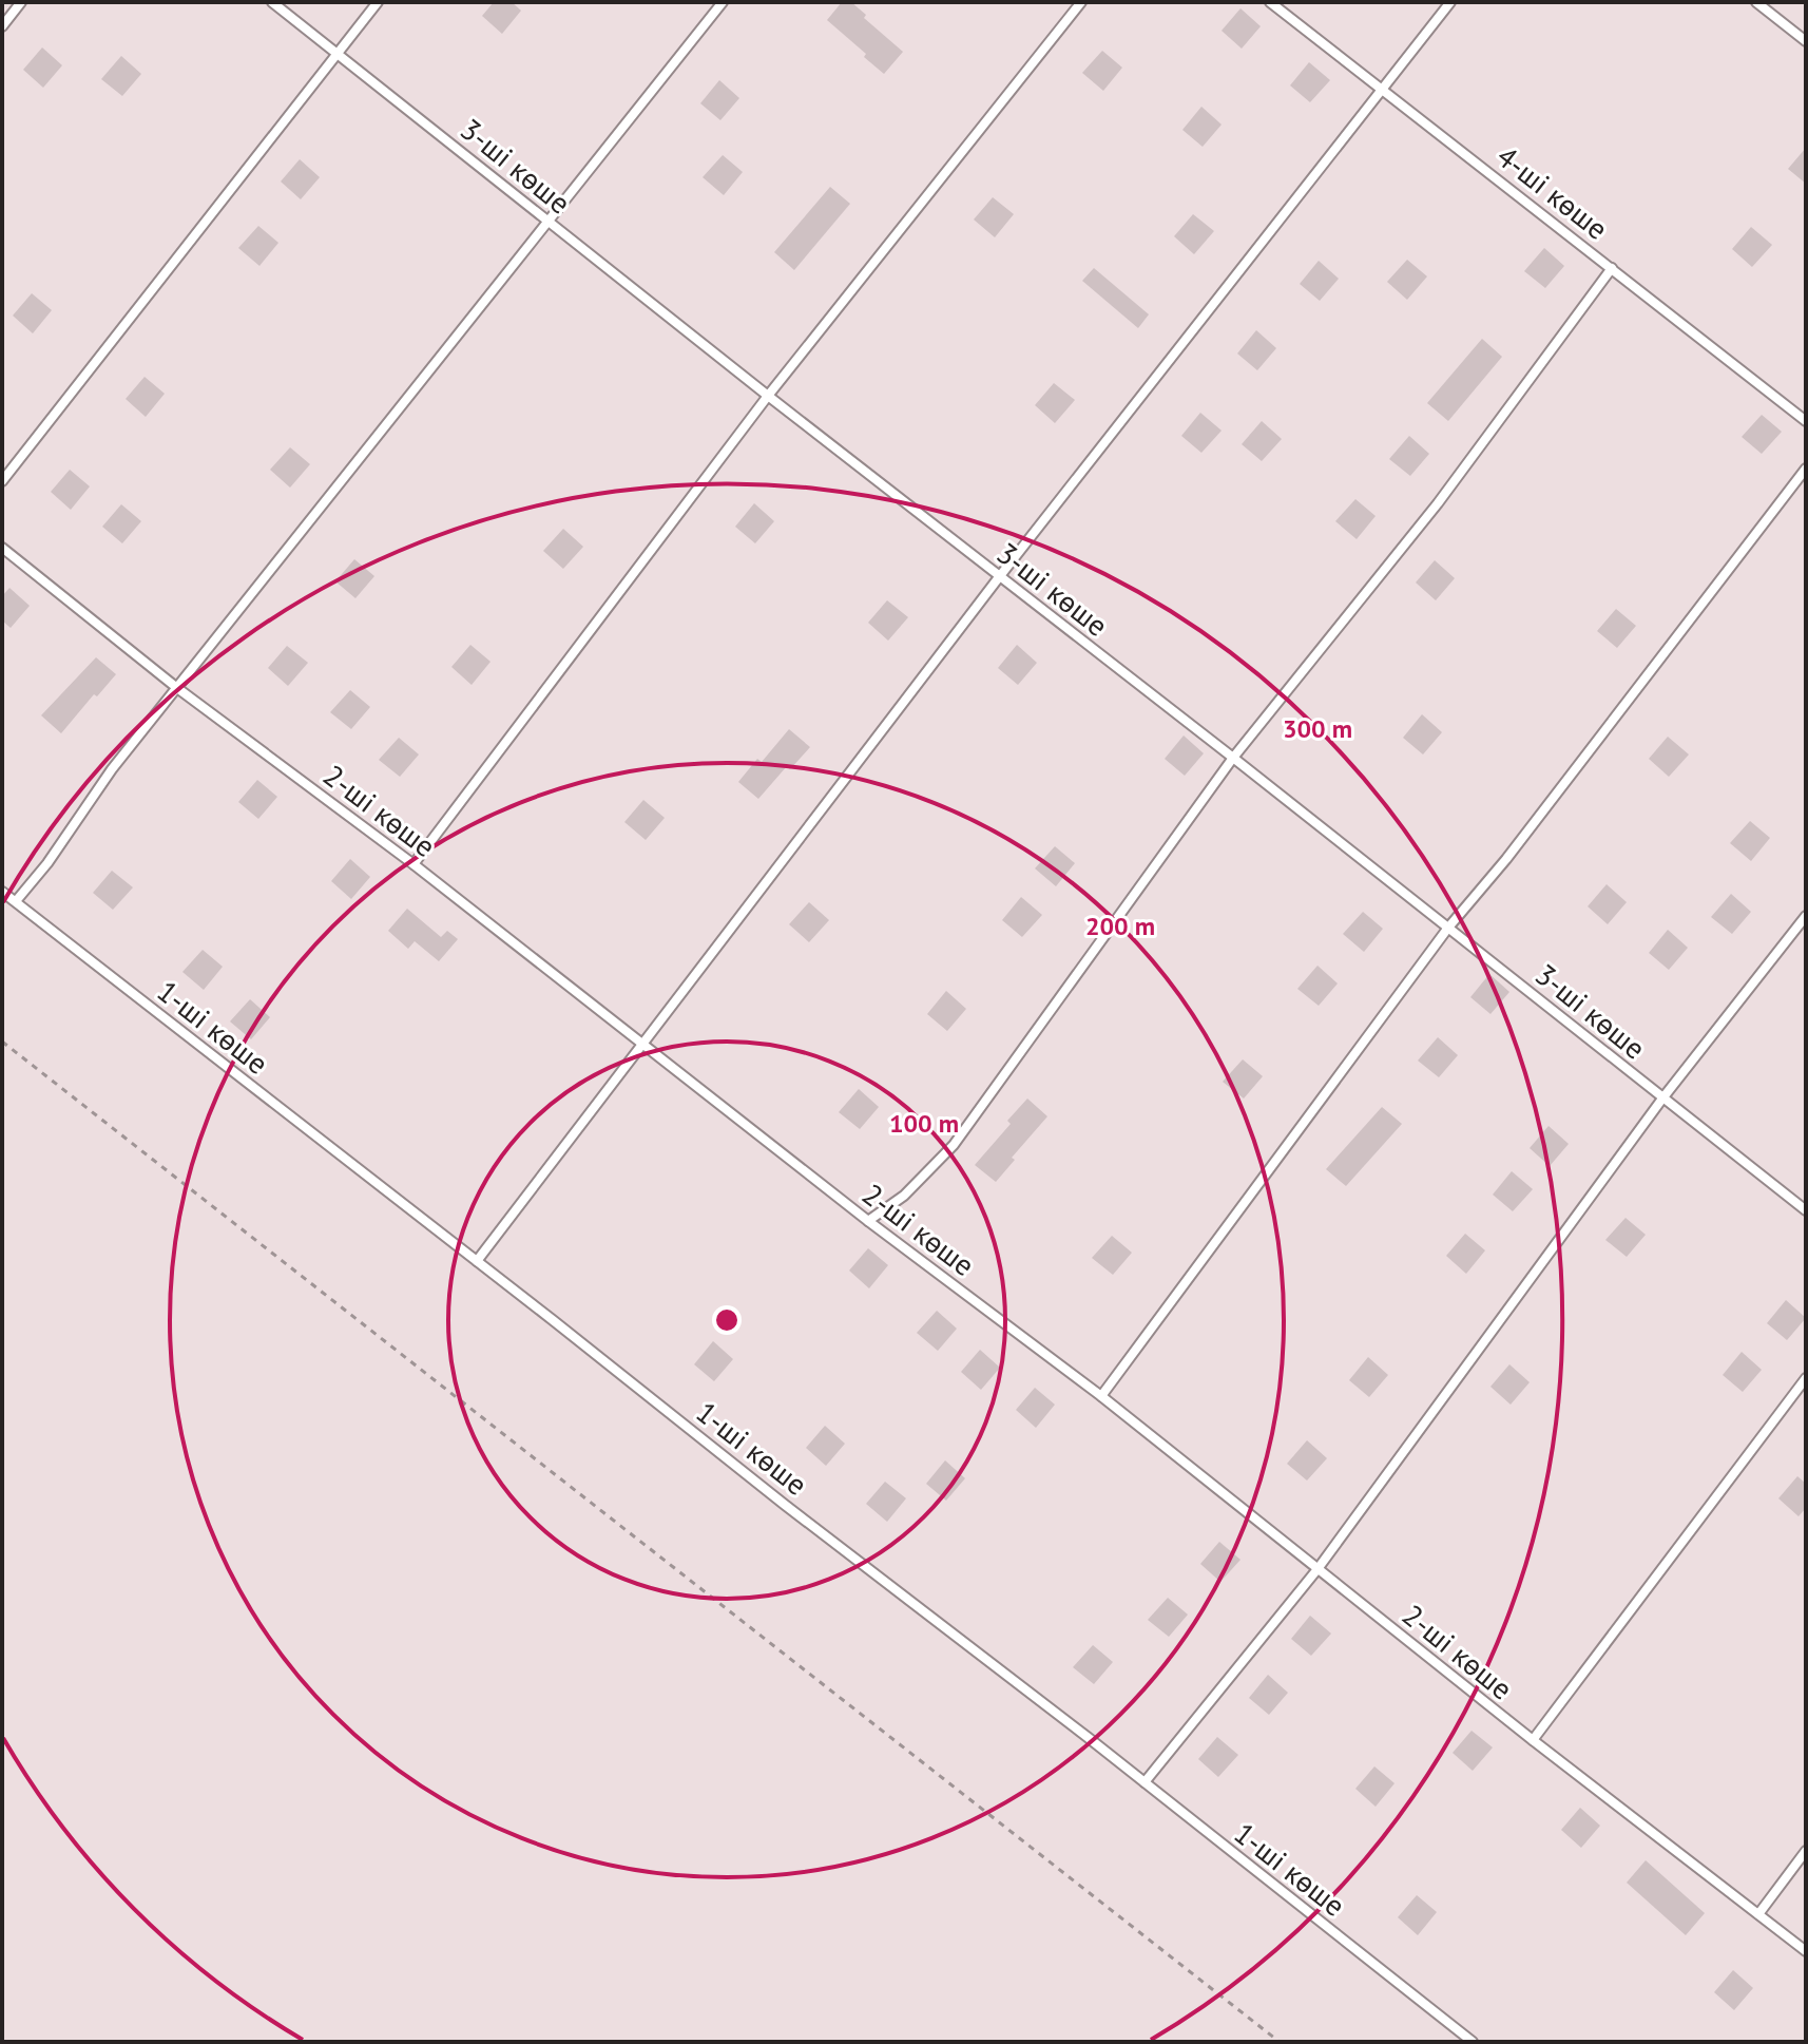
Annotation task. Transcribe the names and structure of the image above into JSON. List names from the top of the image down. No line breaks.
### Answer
{"streets":{"lane":["3-ші көше","4-ші көше","2-ші көше","1-ші көше"]},"rings":["300 m","200 m","100 m"]}
